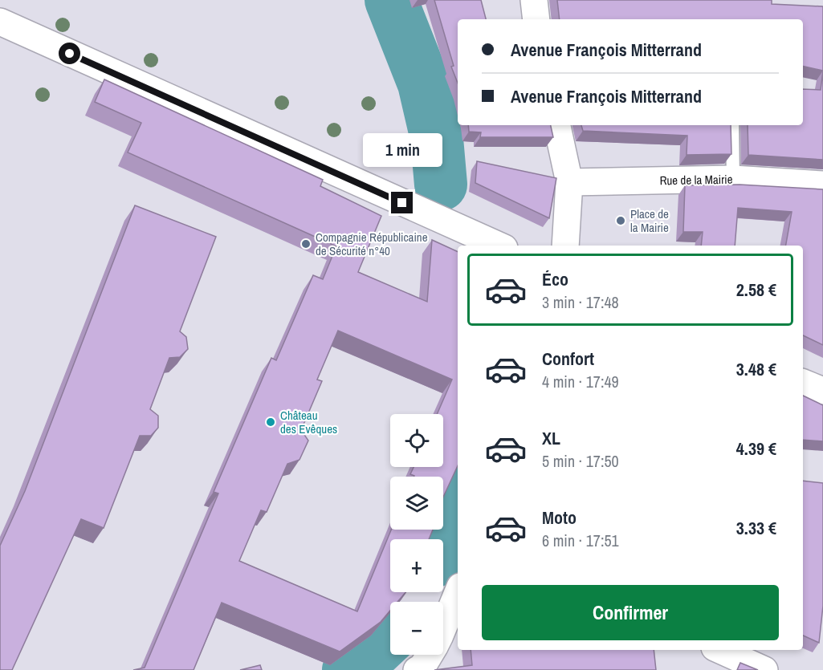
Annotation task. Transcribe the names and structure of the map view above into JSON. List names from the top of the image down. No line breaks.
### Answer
{"streets":{"street":["Rue de la Mairie"]},"places":["Place de la Mairie","Compagnie Républicaine de Sécurité n°40","Château des Evêques"],"page":{"banner":["Avenue François Mitterrand","Avenue François Mitterrand"],"bubble":"1 min","list":[{"name":"Éco","note":"3 min · 17:48","value":"2.58 €"},{"name":"Confort","note":"4 min · 17:49","value":"3.48 €"},{"name":"XL","note":"5 min · 17:50","value":"4.39 €"},{"name":"Moto","note":"6 min · 17:51","value":"3.33 €"}],"map_buttons":["+","−"],"buttons":"Confirmer"}}
